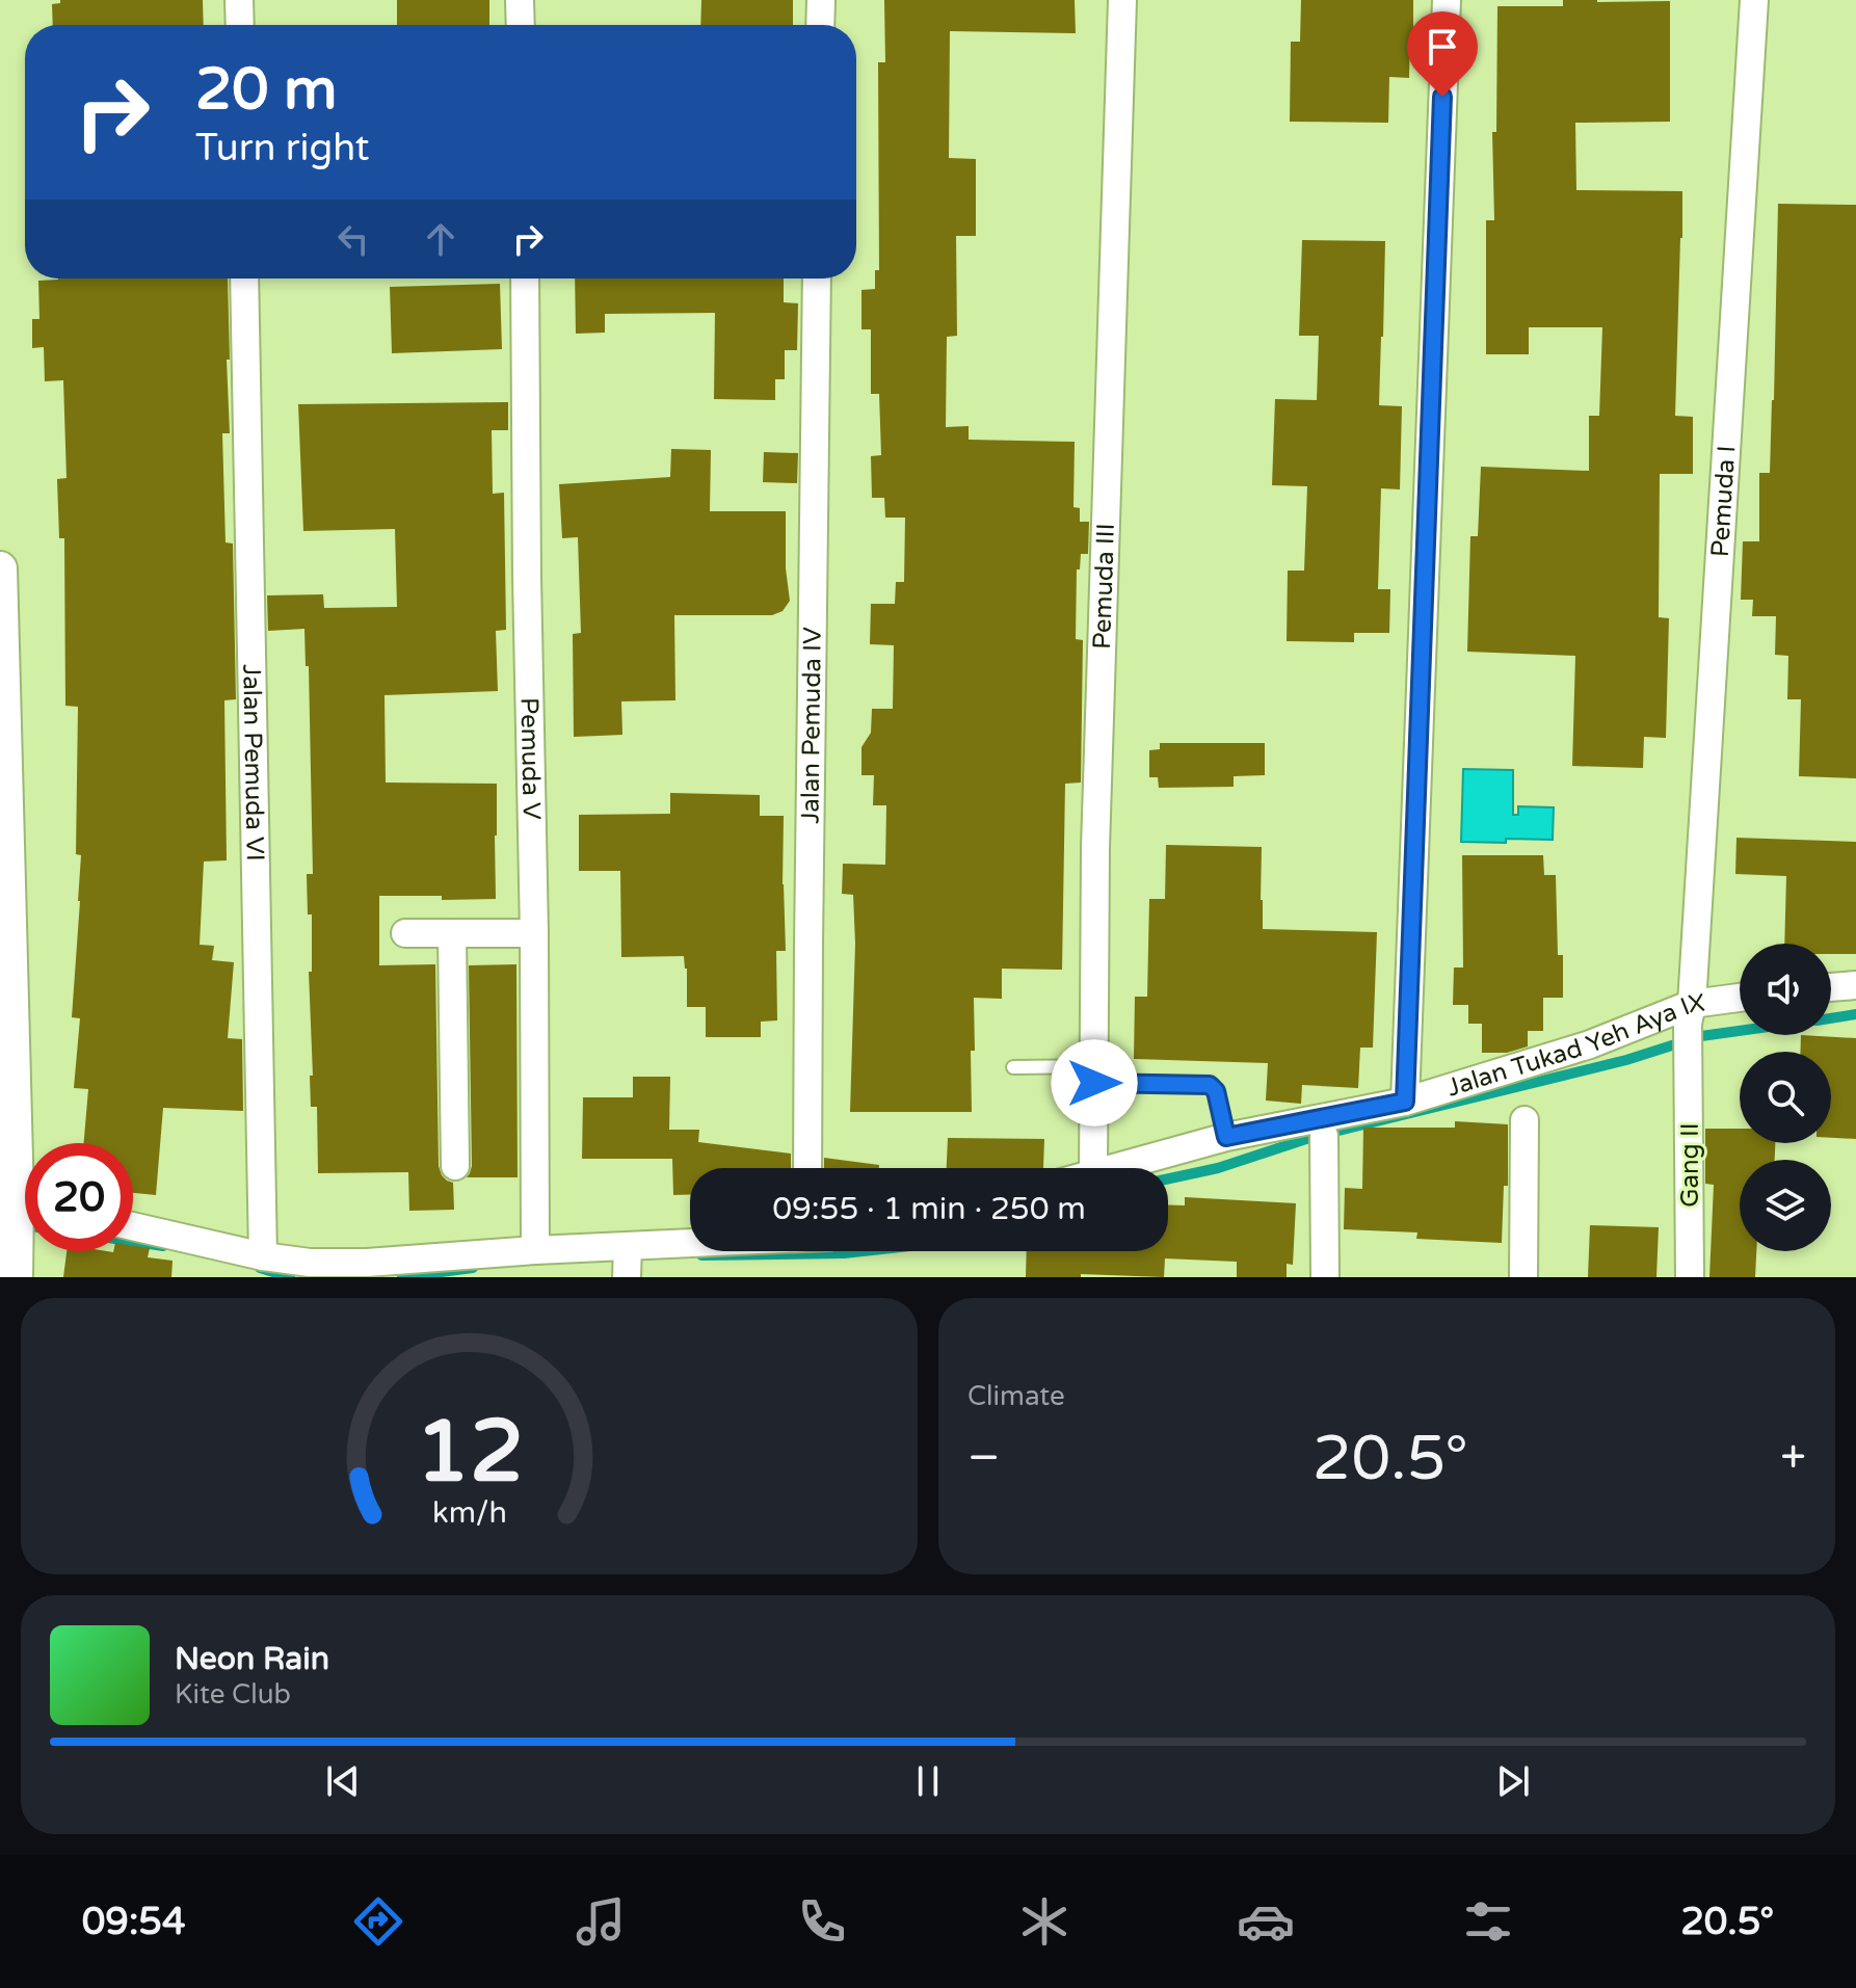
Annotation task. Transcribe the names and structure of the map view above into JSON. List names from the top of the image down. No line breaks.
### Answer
{"streets":{"street":["Pemuda I","Pemuda III","Jalan Pemuda IV","Pemuda V","Jalan Pemuda VI","Jalan Tukad Yeh Aya IX","Gang II"]},"crossings":[["Pemuda I","Jalan Tukad Yeh Aya IX"],["Pemuda I","Gang II"],["Jalan Tukad Yeh Aya IX","Gang II"]],"page":{"turn":["20 m","Turn right"],"limit":"20","trip":"09:55 · 1 min · 250 m","tile":"Climate","heat":["−","20.5°","+"],"song":["Neon Rain","Kite Club"],"tabs":["09:54","20.5°"],"gauge":["12","km/h"]}}
